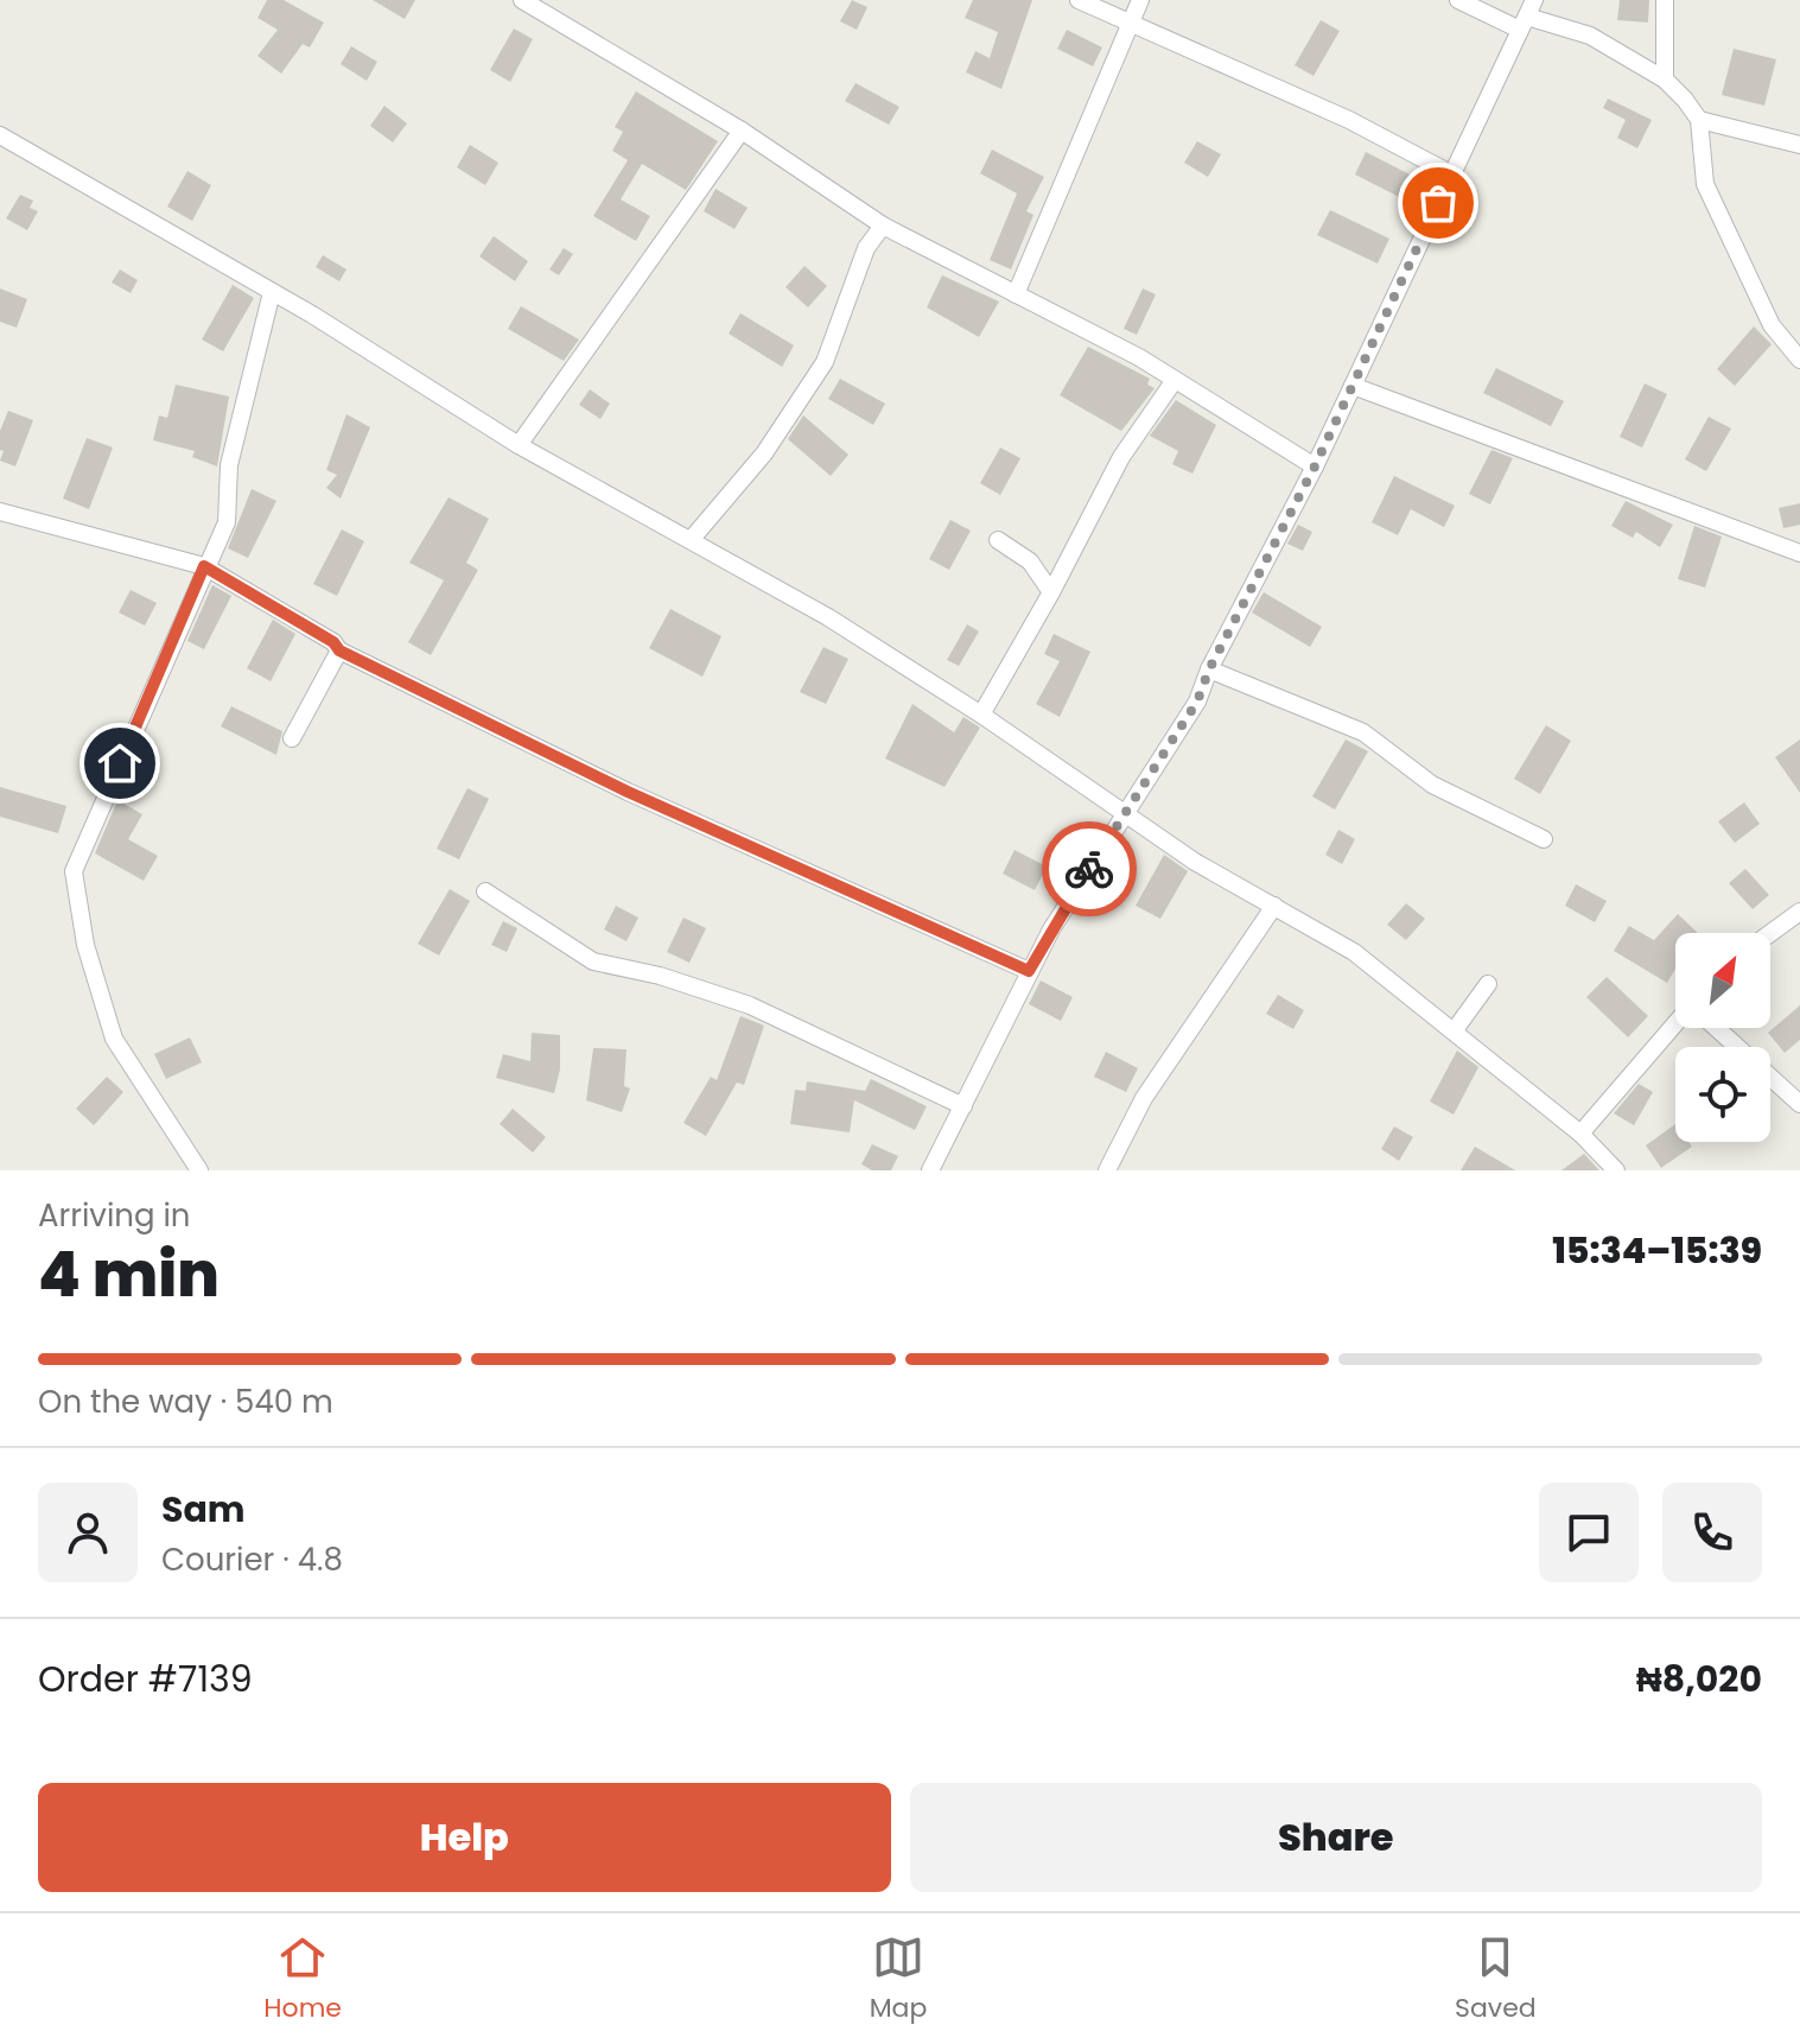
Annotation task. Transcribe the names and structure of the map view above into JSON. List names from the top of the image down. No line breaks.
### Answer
{"north":"top right","page":{"heading":["4 min","Arriving in","15:34–15:39"],"panel":["Sam","Courier · 4.8","Order #7139","₦8,020"],"bar":"On the way · 540 m","buttons":["Help","Share"],"tabs":["Home","Map","Saved"]}}
